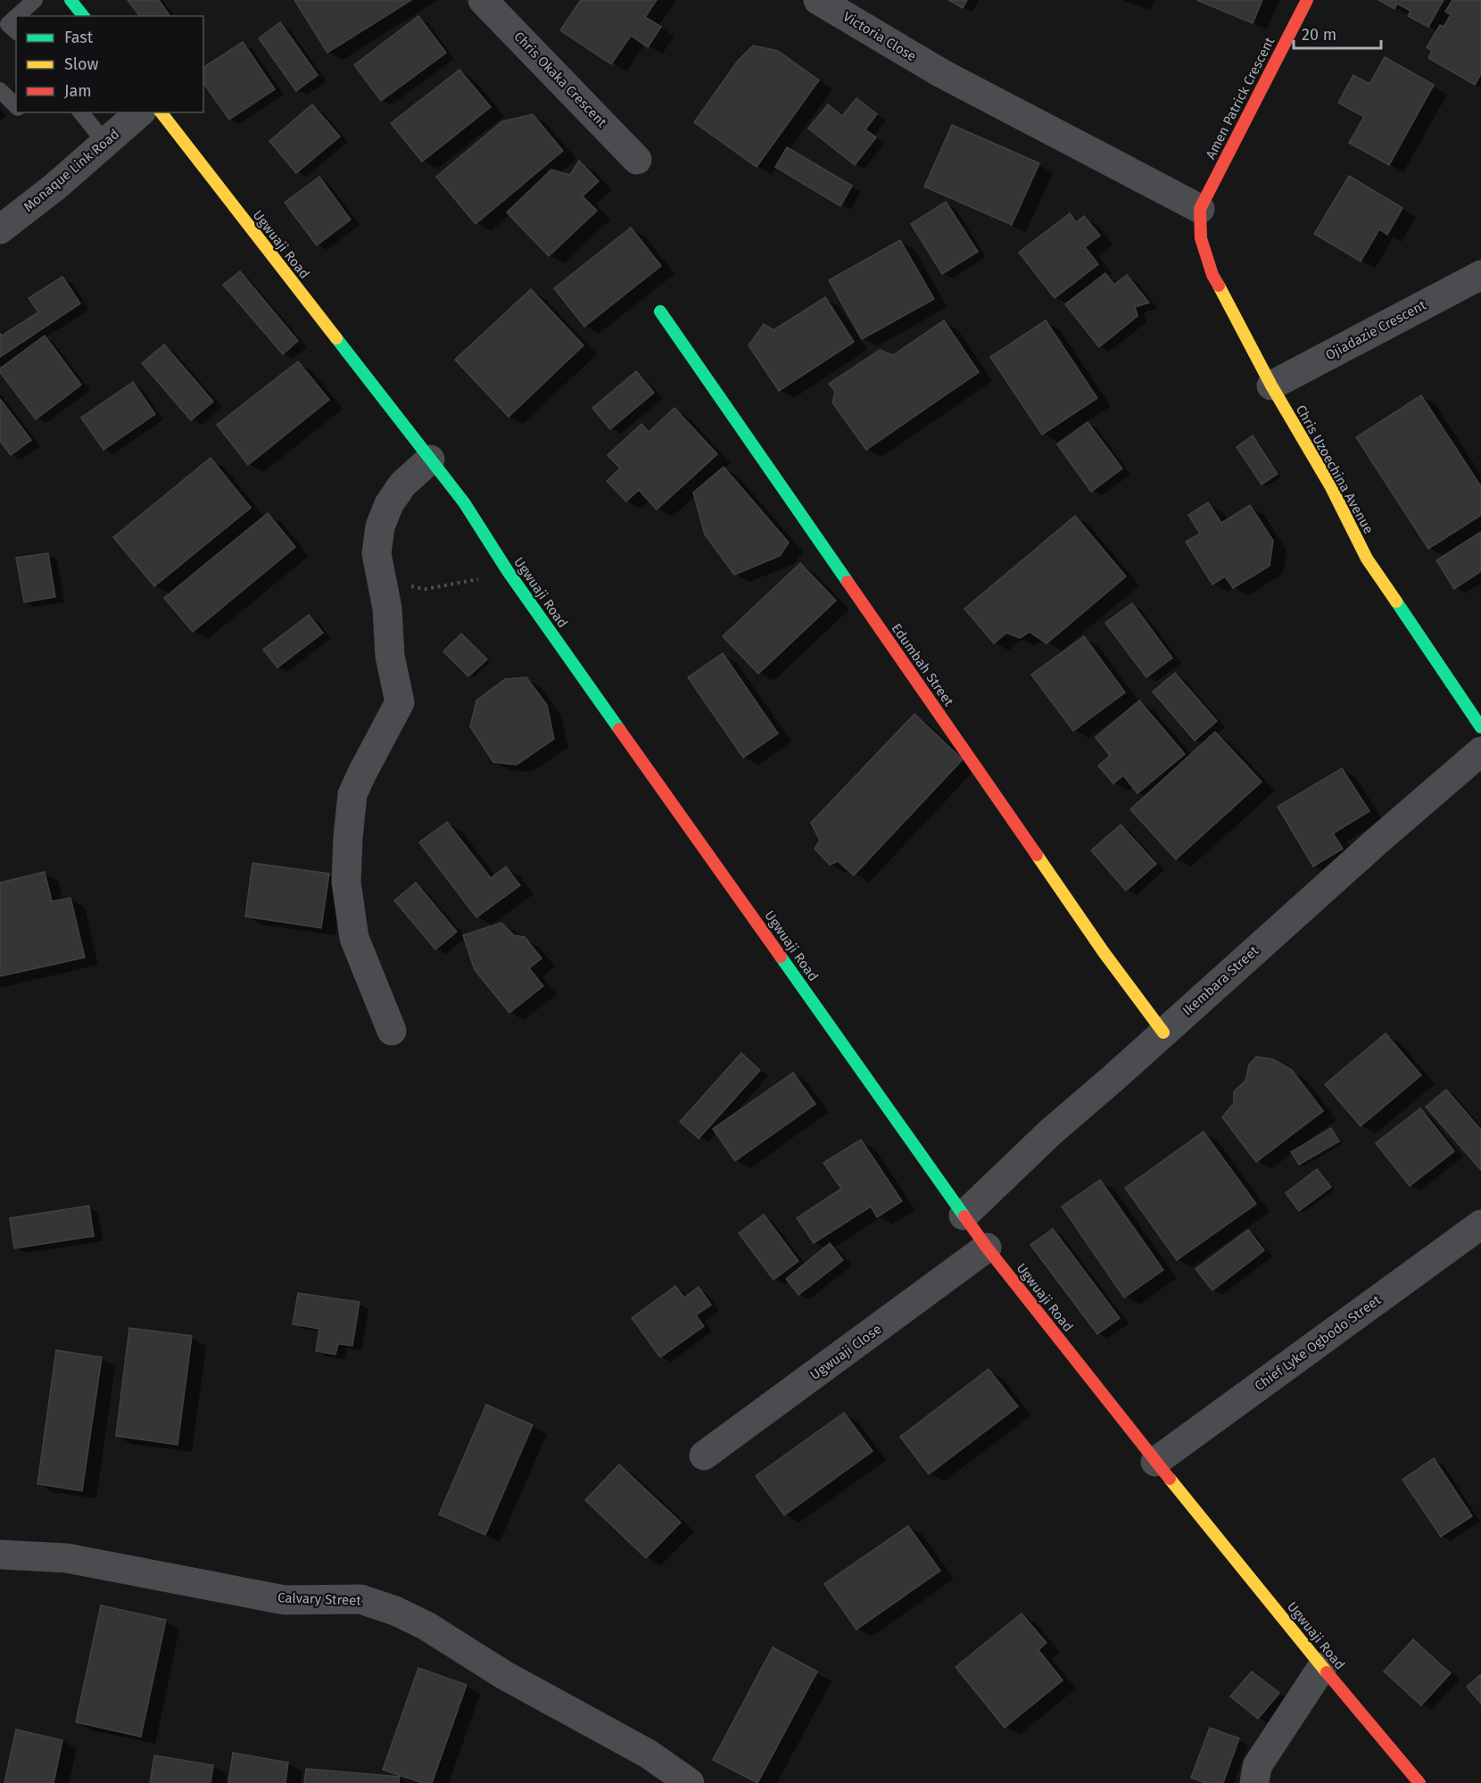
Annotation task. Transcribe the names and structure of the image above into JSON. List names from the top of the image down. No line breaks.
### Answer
{"streets":{"main road":["Amen Patrick Crescent","Ugwuaji Road","Chris Uzoechina Avenue","Edumbah Street"],"street":["Victoria Close","Chris Okaka Crescent","Monaque Link Road","Ojiadazie Crescent","Ikembara Street","Chief Lyke Ogbodo Street","Ugwuaji Close","Calvary Street"]},"crossings":[["Victoria Close","Amen Patrick Crescent"],["Victoria Close","Chris Uzoechina Avenue"],["Amen Patrick Crescent","Chris Uzoechina Avenue"],["Ugwuaji Road","Ikembara Street"],["Ugwuaji Road","Chief Lyke Ogbodo Street"],["Ugwuaji Road","Ugwuaji Close"],["Ojiadazie Crescent","Chris Uzoechina Avenue"],["Edumbah Street","Ikembara Street"]],"legend":["Fast","Slow","Jam"],"scale_bar":"20 m"}
